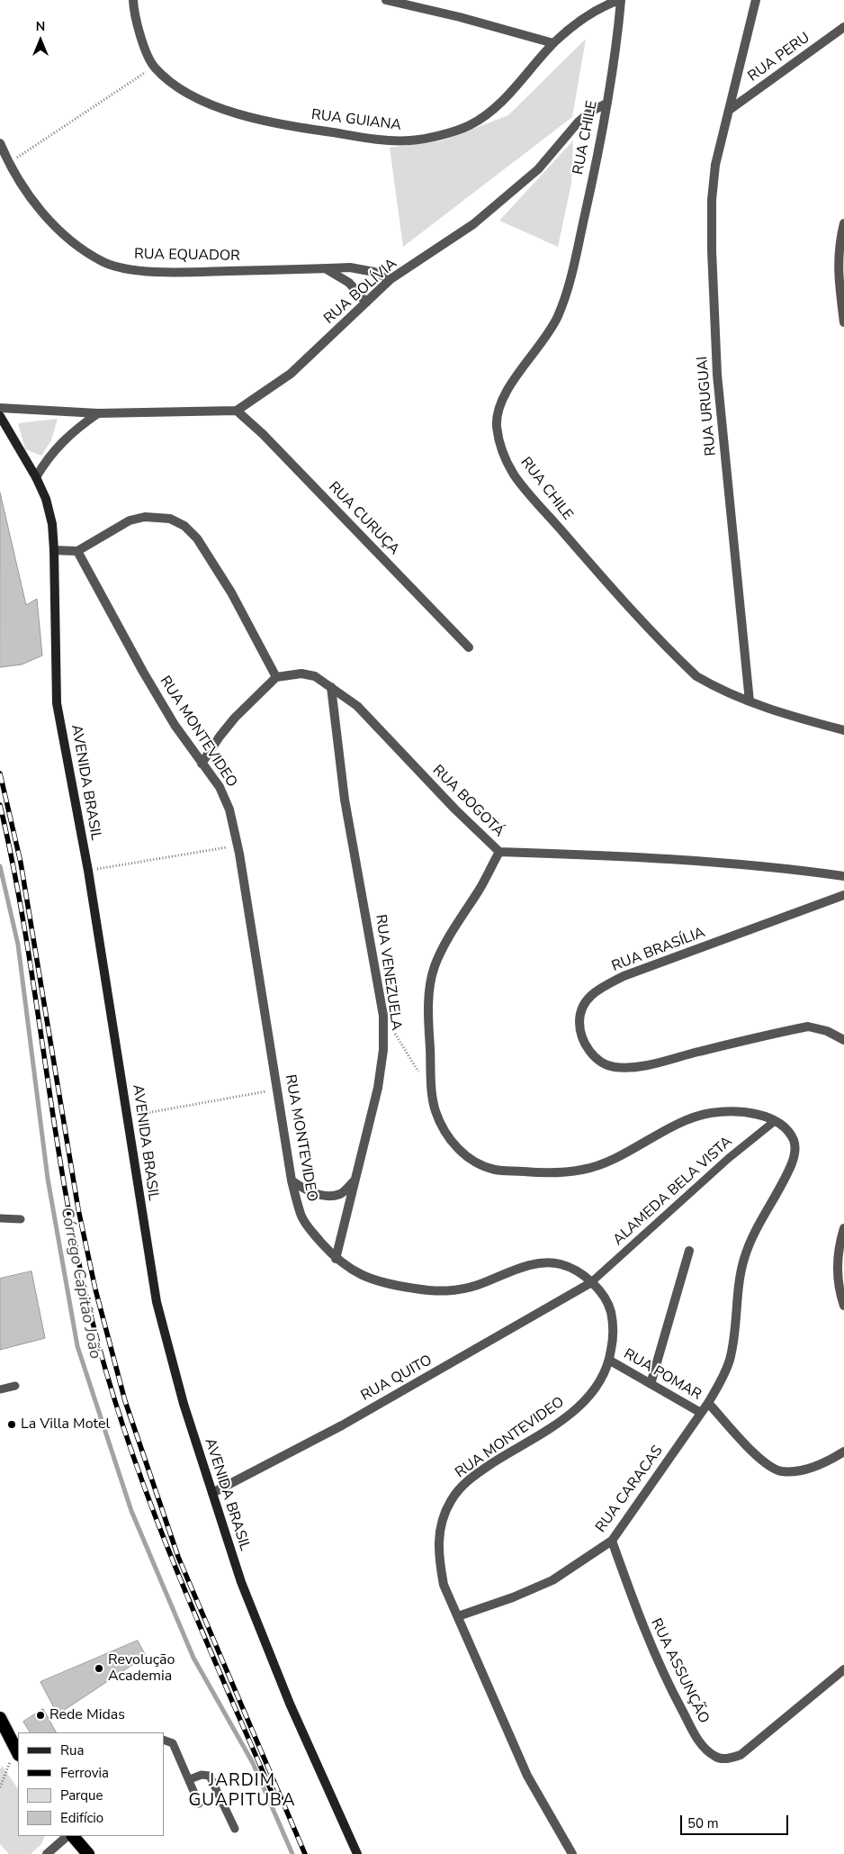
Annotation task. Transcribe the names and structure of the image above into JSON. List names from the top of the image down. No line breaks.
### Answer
{"streets":{"main road":["AVENIDA BRASIL"],"street":["RUA PERU","RUA GUIANA","RUA CHILE","RUA EQUADOR","RUA BOLÍVIA","RUA URUGUAI","RUA CURUÇA","RUA MONTEVIDEO","RUA BOGOTÁ","RUA BRASÍLIA","RUA VENEZUELA","RUA POMAR","RUA QUITO","RUA CARACAS","RUA ASSUNÇÃO"],"lane":["ALAMEDA BELA VISTA"]},"crossings":[["RUA PERU","RUA URUGUAI"],["RUA GUIANA","RUA CHILE"],["RUA CHILE","RUA BOLÍVIA"],["RUA CHILE","RUA URUGUAI"],["RUA EQUADOR","RUA BOLÍVIA"],["RUA BOLÍVIA","RUA CURUÇA"],["RUA MONTEVIDEO","RUA VENEZUELA"],["RUA MONTEVIDEO","ALAMEDA BELA VISTA"],["RUA MONTEVIDEO","RUA POMAR"],["RUA MONTEVIDEO","RUA QUITO"],["RUA MONTEVIDEO","RUA CARACAS"],["AVENIDA BRASIL","RUA QUITO"],["RUA BOGOTÁ","RUA VENEZUELA"],["ALAMEDA BELA VISTA","RUA QUITO"],["ALAMEDA BELA VISTA","RUA CARACAS"],["RUA POMAR","RUA CARACAS"],["RUA CARACAS","RUA ASSUNÇÃO"]],"districts":["JARDIM GUAPITUBA"],"water":["Córrego Capitão João"],"places":["La Villa Motel","Revolução Academia","Rede Midas"],"legend":["Rua","Ferrovia","Parque","Edifício"],"scale_bar":"50 m","north":"top"}
